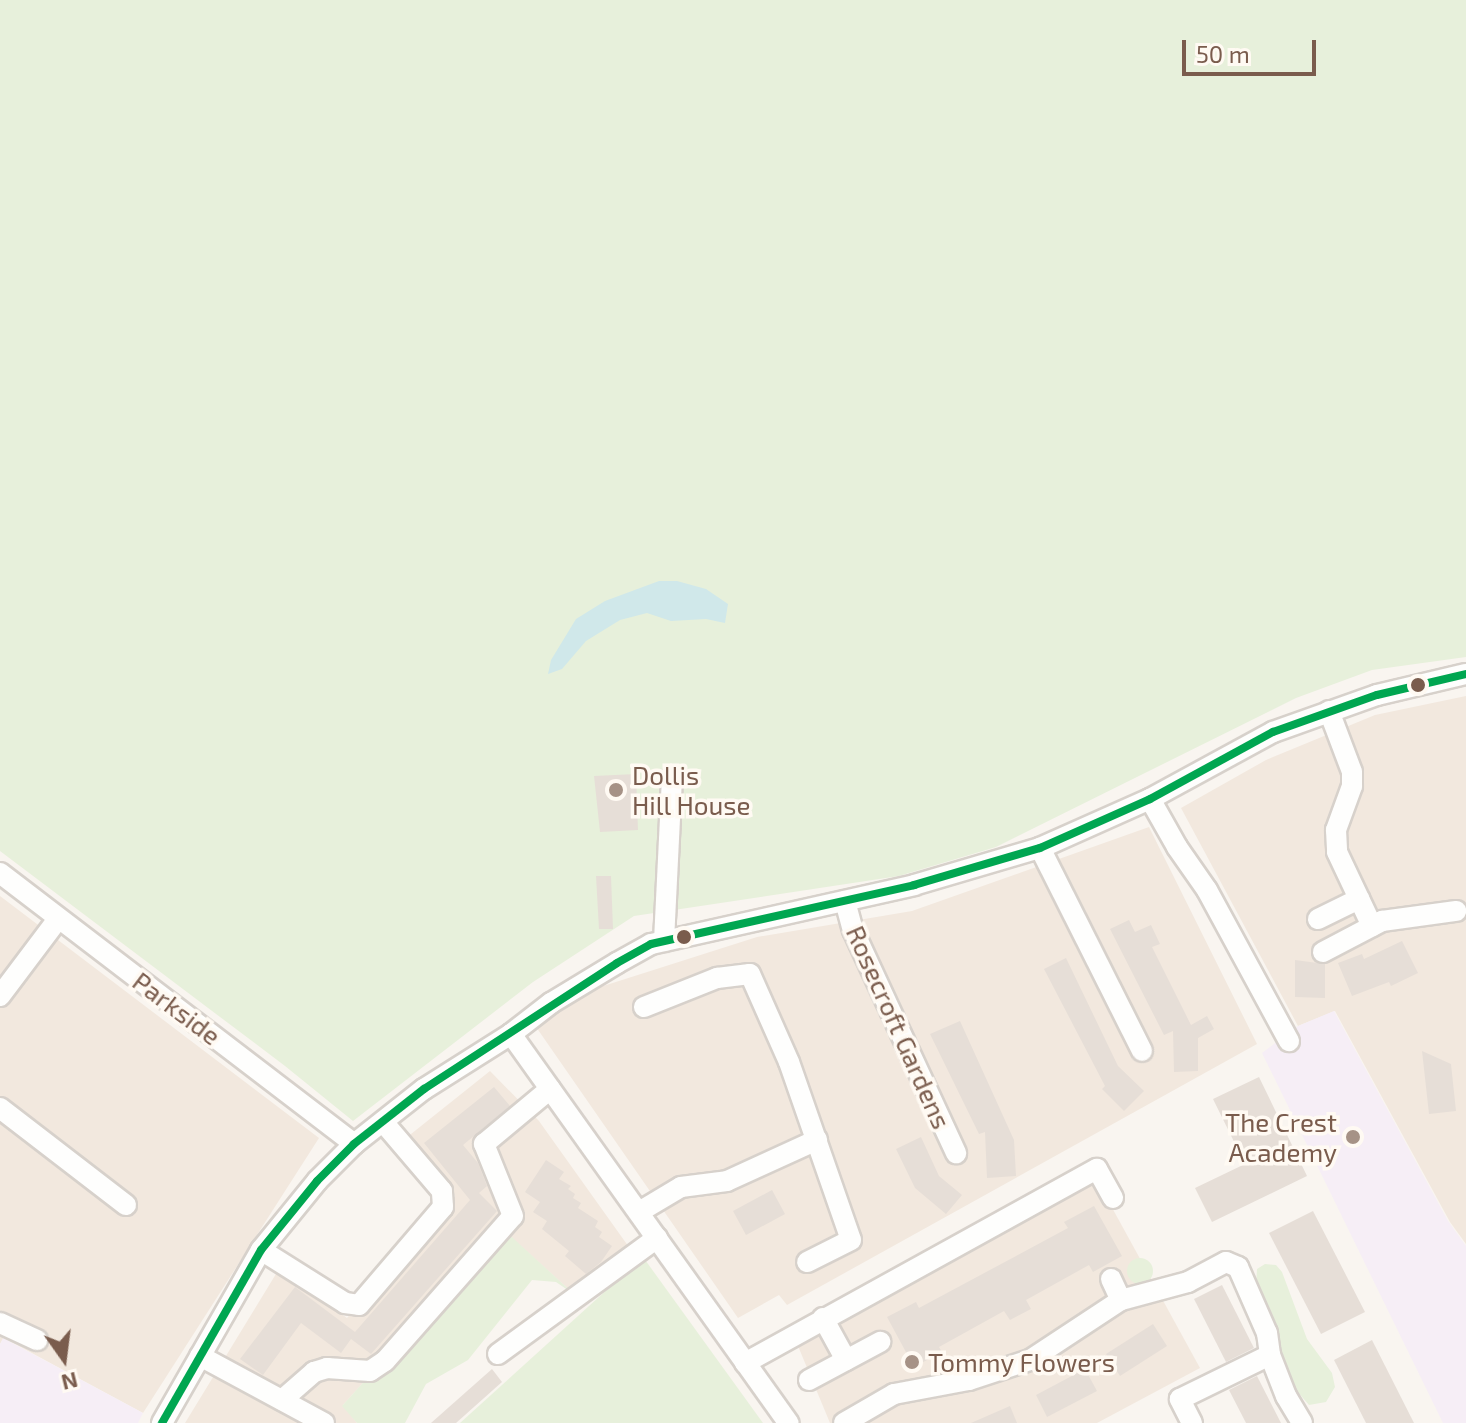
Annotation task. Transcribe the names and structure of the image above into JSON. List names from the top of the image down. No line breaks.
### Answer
{"streets":{"street":["Parkside","Rosecroft Gardens"]},"places":["Dollis Hill House","The Crest Academy","Tommy Flowers"],"scale_bar":"50 m","north":"bottom"}
